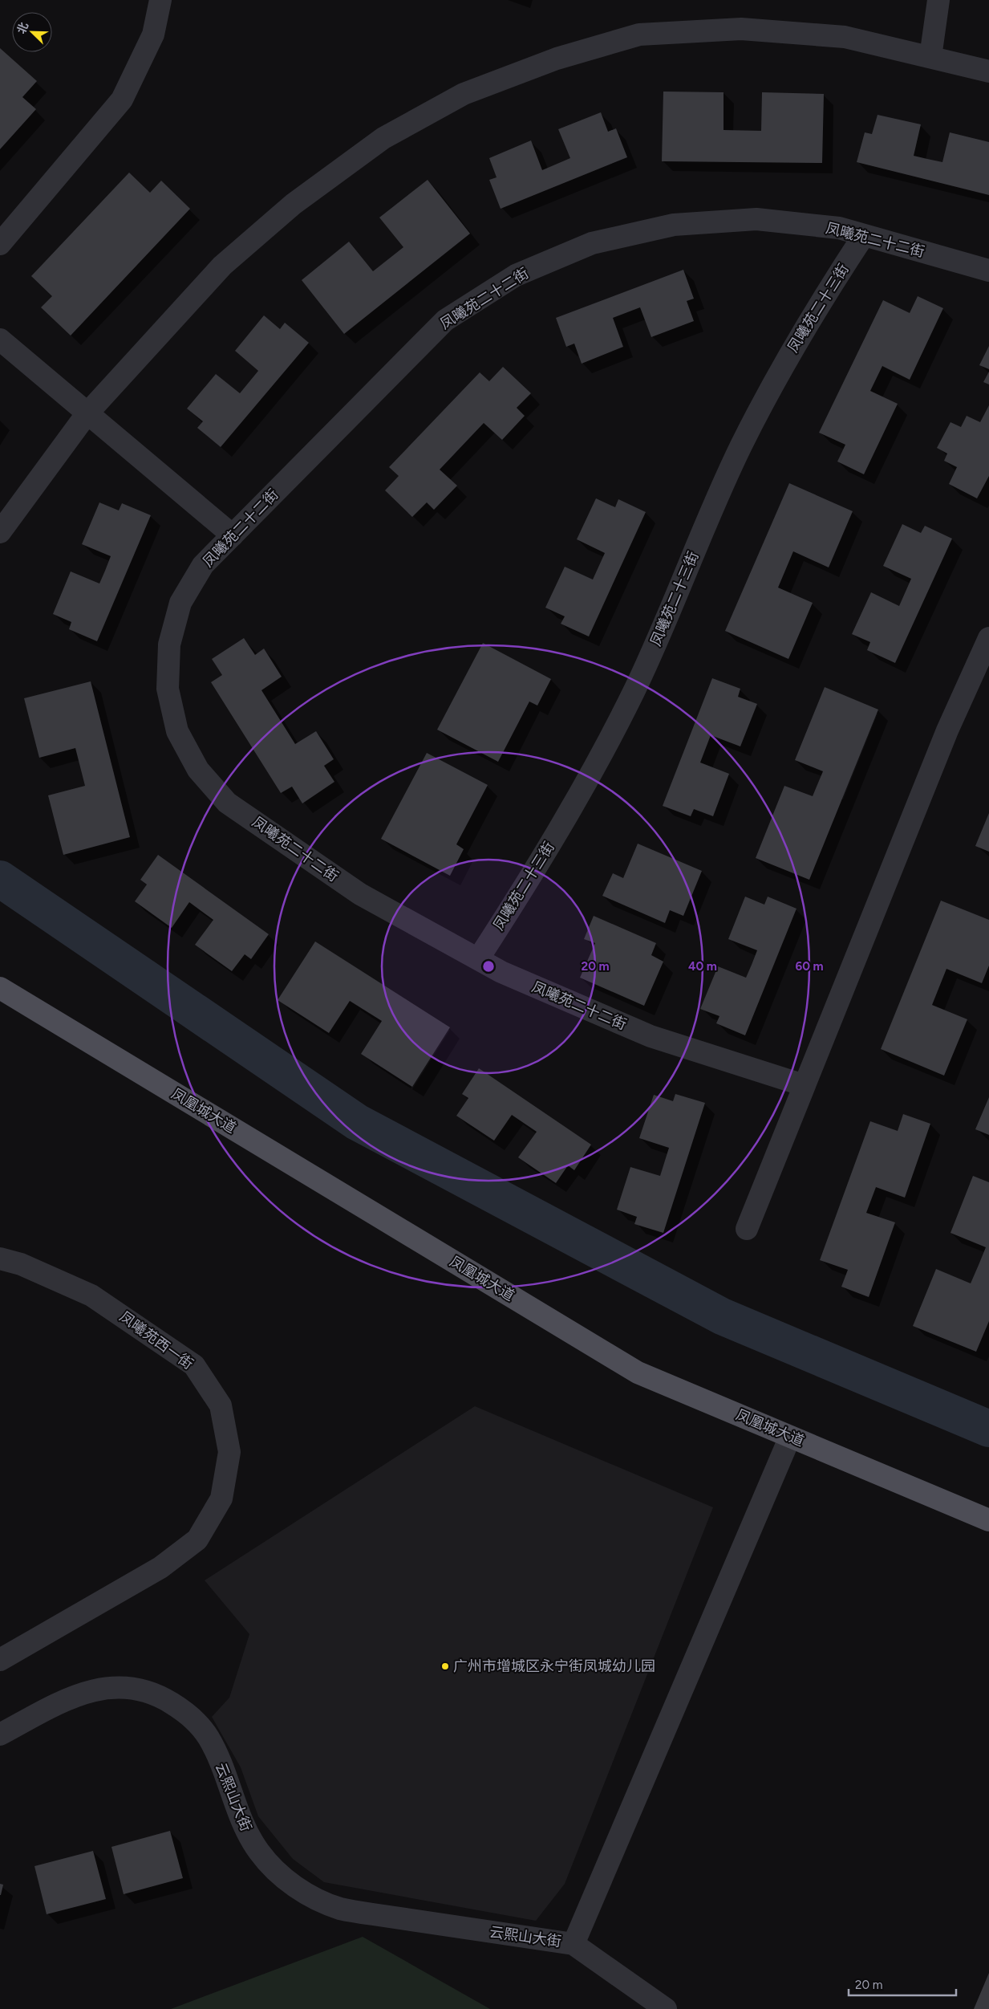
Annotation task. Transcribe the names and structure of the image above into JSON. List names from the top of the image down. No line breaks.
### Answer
{"streets":{"main road":["凤凰城大道"],"street":["凤曦苑二十二街","凤曦苑二十三街","凤曦苑西一街","云熙山大街"]},"crossings":[["凤曦苑二十二街","凤曦苑二十三街"]],"places":["广州市增城区永宁街凤城幼儿园"],"scale_bar":"20 m","north":"top left","rings":["20 m","40 m","60 m"]}
